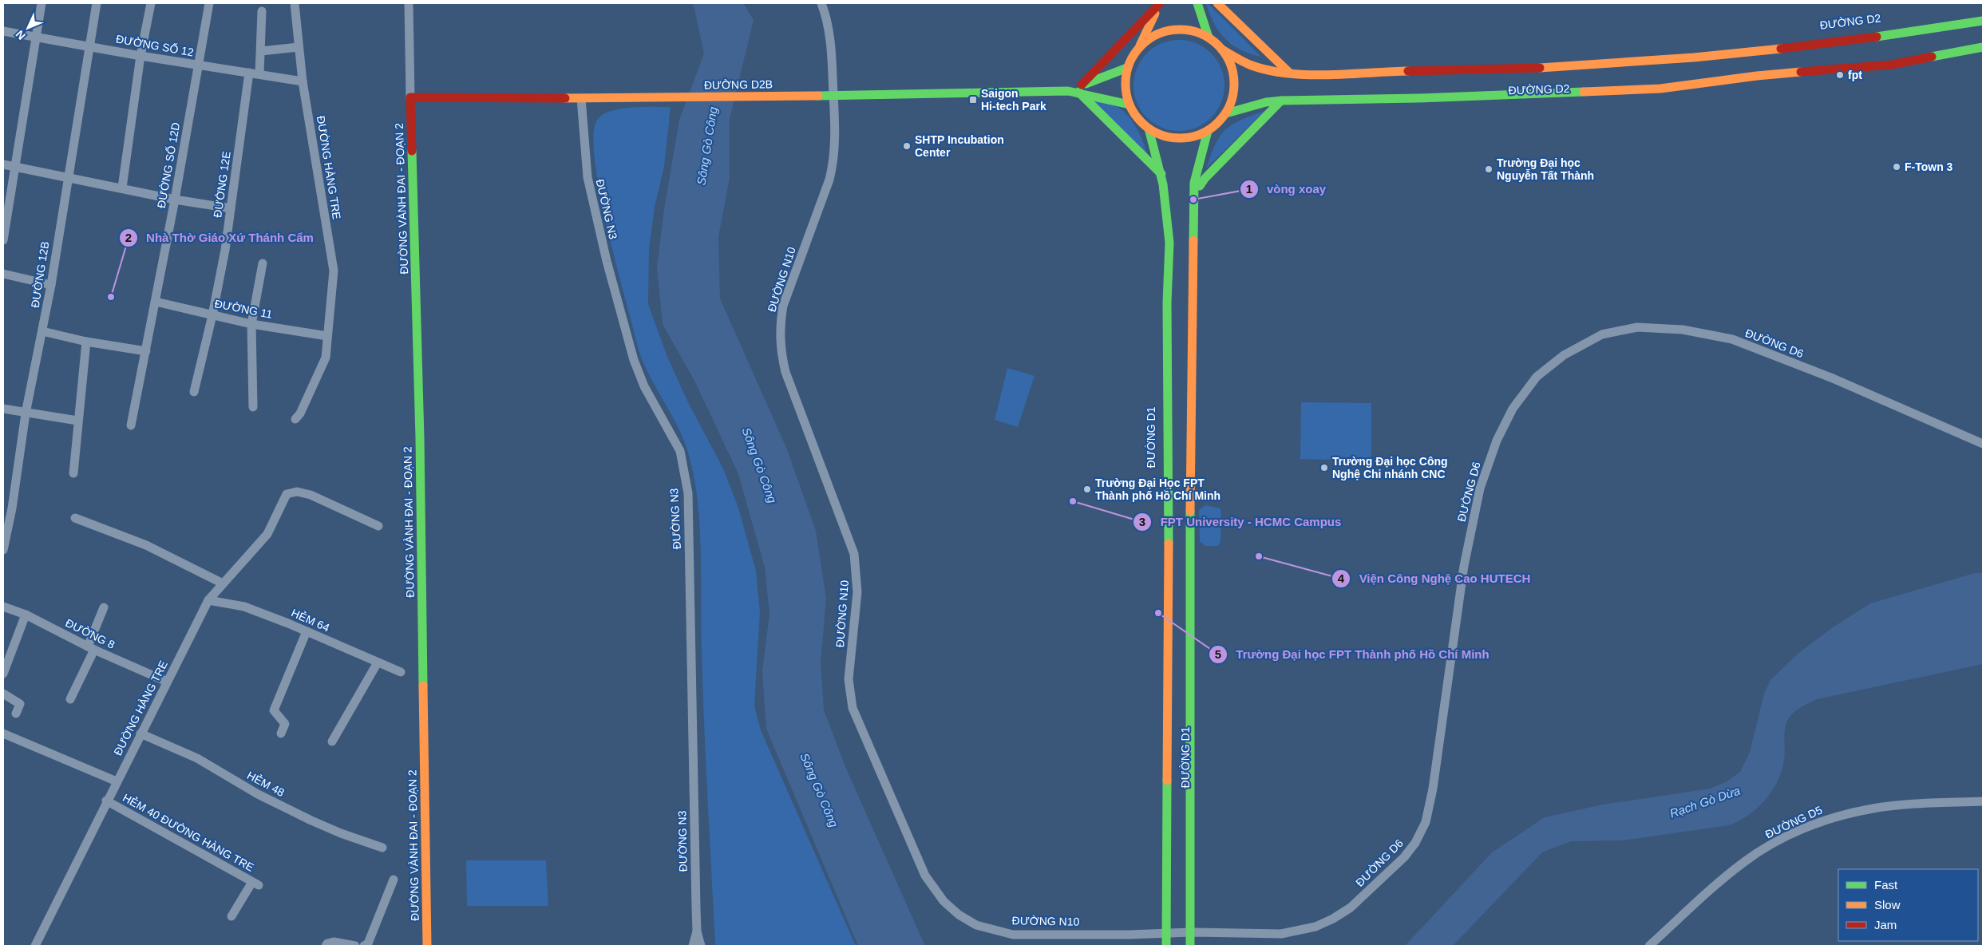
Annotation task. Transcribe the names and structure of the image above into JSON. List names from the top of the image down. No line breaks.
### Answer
{"streets":{"main road":["ĐƯỜNG D2","ĐƯỜNG D2B","ĐƯỜNG VÀNH ĐAI - ĐOẠN 2","ĐƯỜNG D1"],"street":["ĐƯỜNG SỐ 12","ĐƯỜNG SỐ 12D","ĐƯỜNG HÀNG TRE","ĐƯỜNG 12E","ĐƯỜNG N3","ĐƯỜNG 12B","ĐƯỜNG N10","ĐƯỜNG 11","ĐƯỜNG D6","HẺM 64","ĐƯỜNG 8","HẺM 48","ĐƯỜNG D5","HẺM 40 ĐƯỜNG HÀNG TRE"]},"crossings":[["ĐƯỜNG D2","ĐƯỜNG D2B"],["ĐƯỜNG D2","ĐƯỜNG D1"],["ĐƯỜNG SỐ 12","ĐƯỜNG SỐ 12D"],["ĐƯỜNG SỐ 12","ĐƯỜNG HÀNG TRE"],["ĐƯỜNG SỐ 12","ĐƯỜNG 12E"],["ĐƯỜNG SỐ 12","ĐƯỜNG 12B"],["ĐƯỜNG D2B","ĐƯỜNG VÀNH ĐAI - ĐOẠN 2"],["ĐƯỜNG D2B","ĐƯỜNG N3"],["ĐƯỜNG D2B","ĐƯỜNG N10"],["ĐƯỜNG D2B","ĐƯỜNG D1"],["ĐƯỜNG SỐ 12D","ĐƯỜNG 11"],["ĐƯỜNG HÀNG TRE","ĐƯỜNG 11"],["ĐƯỜNG HÀNG TRE","HẺM 64"],["ĐƯỜNG HÀNG TRE","ĐƯỜNG 8"],["ĐƯỜNG HÀNG TRE","HẺM 48"],["ĐƯỜNG HÀNG TRE","HẺM 40 ĐƯỜNG HÀNG TRE"],["ĐƯỜNG 12E","ĐƯỜNG 11"],["ĐƯỜNG N10","ĐƯỜNG D6"],["ĐƯỜNG N10","ĐƯỜNG D1"],["ĐƯỜNG D6","ĐƯỜNG D1"]],"water":["Sông Gò Công","Rạch Gò Dừa"],"places":{"other":["fpt","SHTP Incubation Center","F-Town 3","Trường Đại học Nguyễn Tất Thành","vòng xoay","Nhà Thờ Giáo Xứ Thánh Cẩm","Trường Đại học Công Nghệ Chi nhánh CNC","Trường Đại Học FPT Thành phố Hồ Chí Minh","FPT University - HCMC Campus","Viện Công Nghệ Cao HUTECH","Trường Đại học FPT Thành phố Hồ Chí Minh"],"transit":["Saigon Hi-tech Park"]},"legend":["Fast","Slow","Jam"],"north":"bottom left"}
